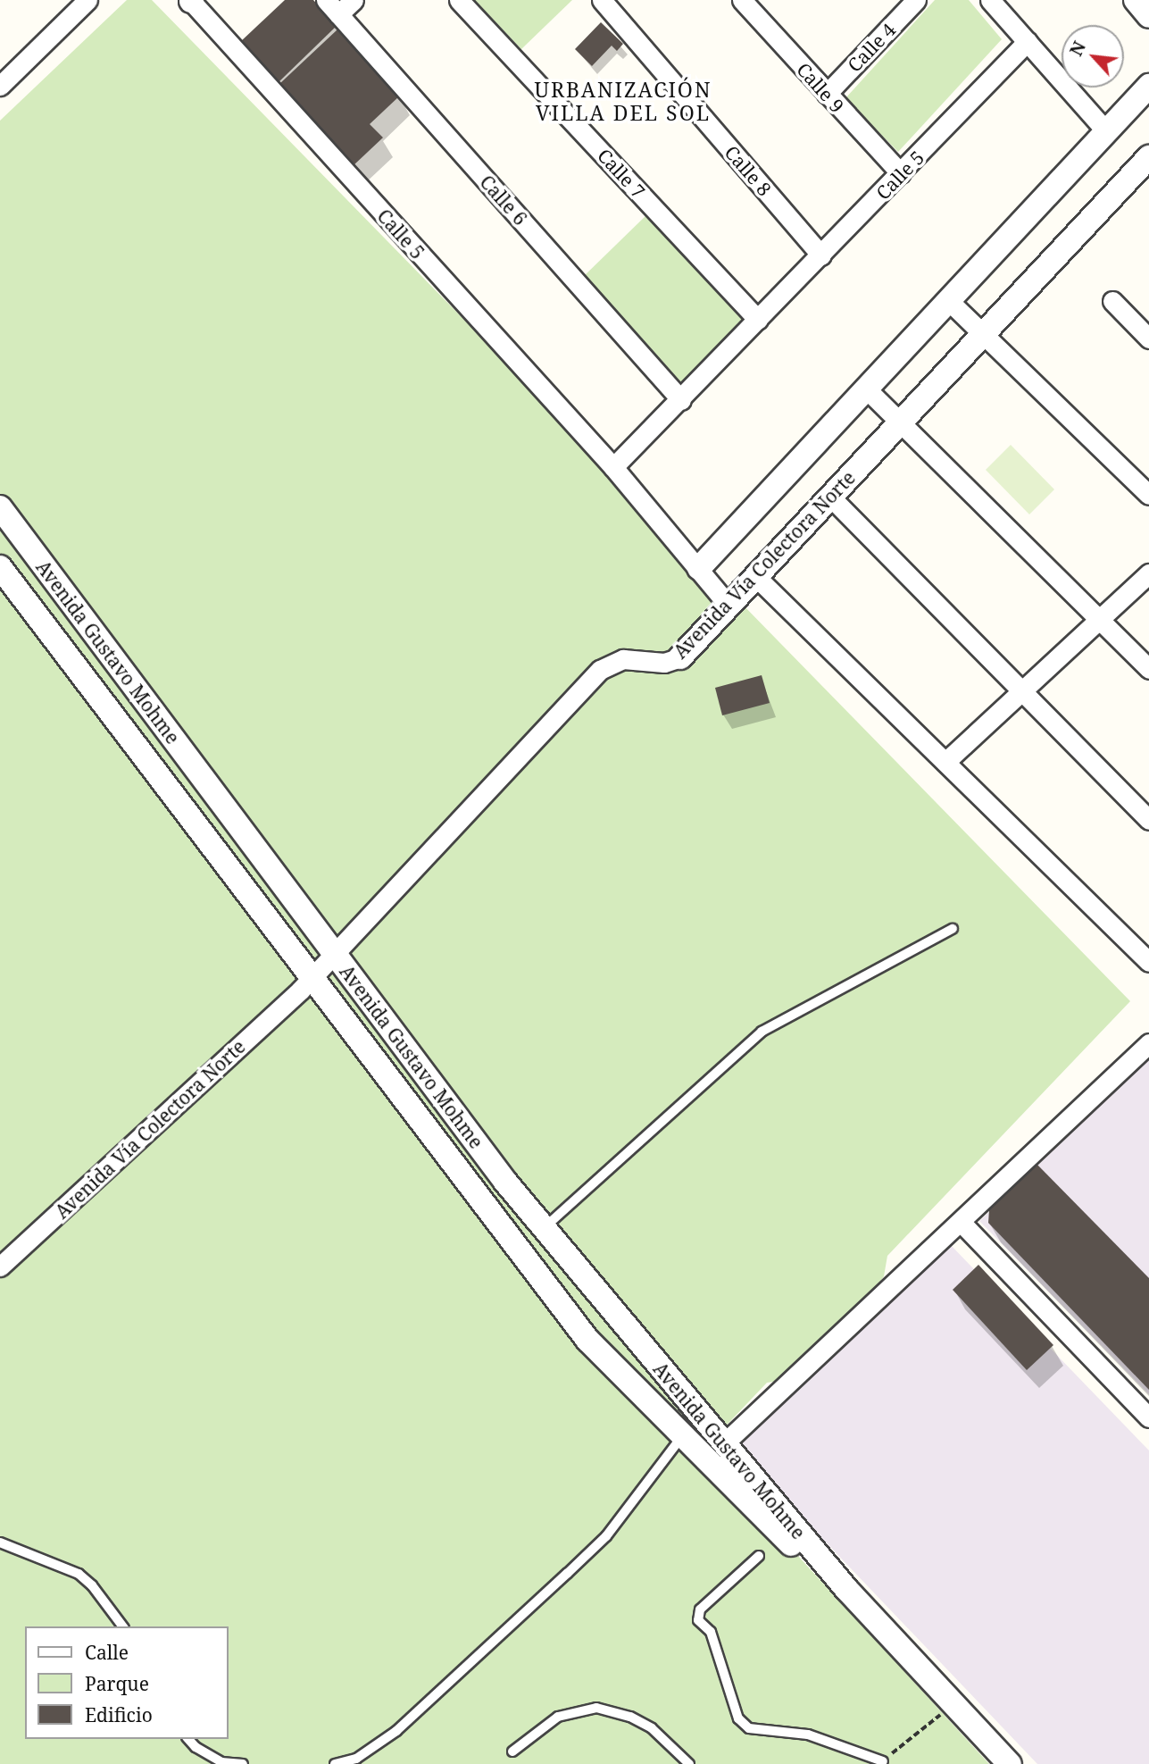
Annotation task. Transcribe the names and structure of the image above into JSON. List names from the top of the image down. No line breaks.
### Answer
{"streets":{"street":["Calle 4","Calle 9","Calle 8","Calle 7","Calle 5","Calle 6","Avenida Vía Colectora Norte","Avenida Gustavo Mohme"]},"crossings":[["Calle 4","Calle 9"],["Calle 9","Calle 5"],["Calle 8","Calle 5"],["Calle 7","Calle 5"],["Calle 5","Calle 6"],["Calle 5","Avenida Vía Colectora Norte"],["Avenida Vía Colectora Norte","Avenida Gustavo Mohme"]],"districts":["URBANIZACIÓN VILLA DEL SOL"],"legend":["Calle","Parque","Edificio"],"north":"top left"}
